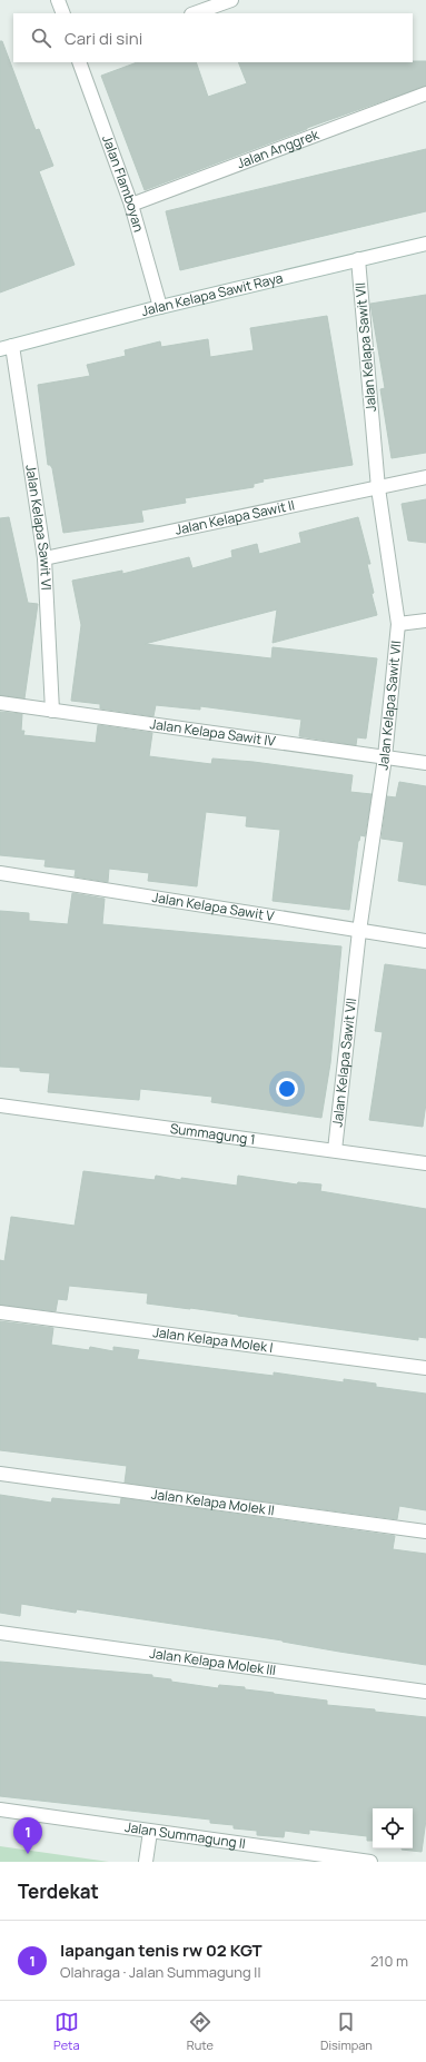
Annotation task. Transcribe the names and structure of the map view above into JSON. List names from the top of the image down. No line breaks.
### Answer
{"streets":{"street":["Jalan Anggrek","Jalan Flamboyan","Jalan Kelapa Sawit Raya","Jalan Kelapa Sawit VII","Jalan Kelapa Sawit II","Jalan Kelapa Sawit VI","Jalan Kelapa Sawit IV","Jalan Kelapa Sawit V","Summagung 1","Jalan Kelapa Molek I","Jalan Kelapa Molek II","Jalan Kelapa Molek III","Jalan Summagung II"]},"crossings":[["Jalan Anggrek","Jalan Flamboyan"],["Jalan Flamboyan","Jalan Kelapa Sawit Raya"],["Jalan Kelapa Sawit Raya","Jalan Kelapa Sawit VII"],["Jalan Kelapa Sawit Raya","Jalan Kelapa Sawit VI"],["Jalan Kelapa Sawit VII","Jalan Kelapa Sawit II"],["Jalan Kelapa Sawit VII","Jalan Kelapa Sawit IV"],["Jalan Kelapa Sawit VII","Jalan Kelapa Sawit V"],["Jalan Kelapa Sawit VII","Summagung 1"],["Jalan Kelapa Sawit II","Jalan Kelapa Sawit VI"],["Jalan Kelapa Sawit VI","Jalan Kelapa Sawit IV"]],"page":{"search":"Cari di sini","pins":"1","heading":"Terdekat","list":[{"mark":"1","name":"lapangan tenis rw 02 KGT","note":"Olahraga · Jalan Summagung II","value":"210 m"}],"nav":["Peta","Rute","Disimpan"]}}
